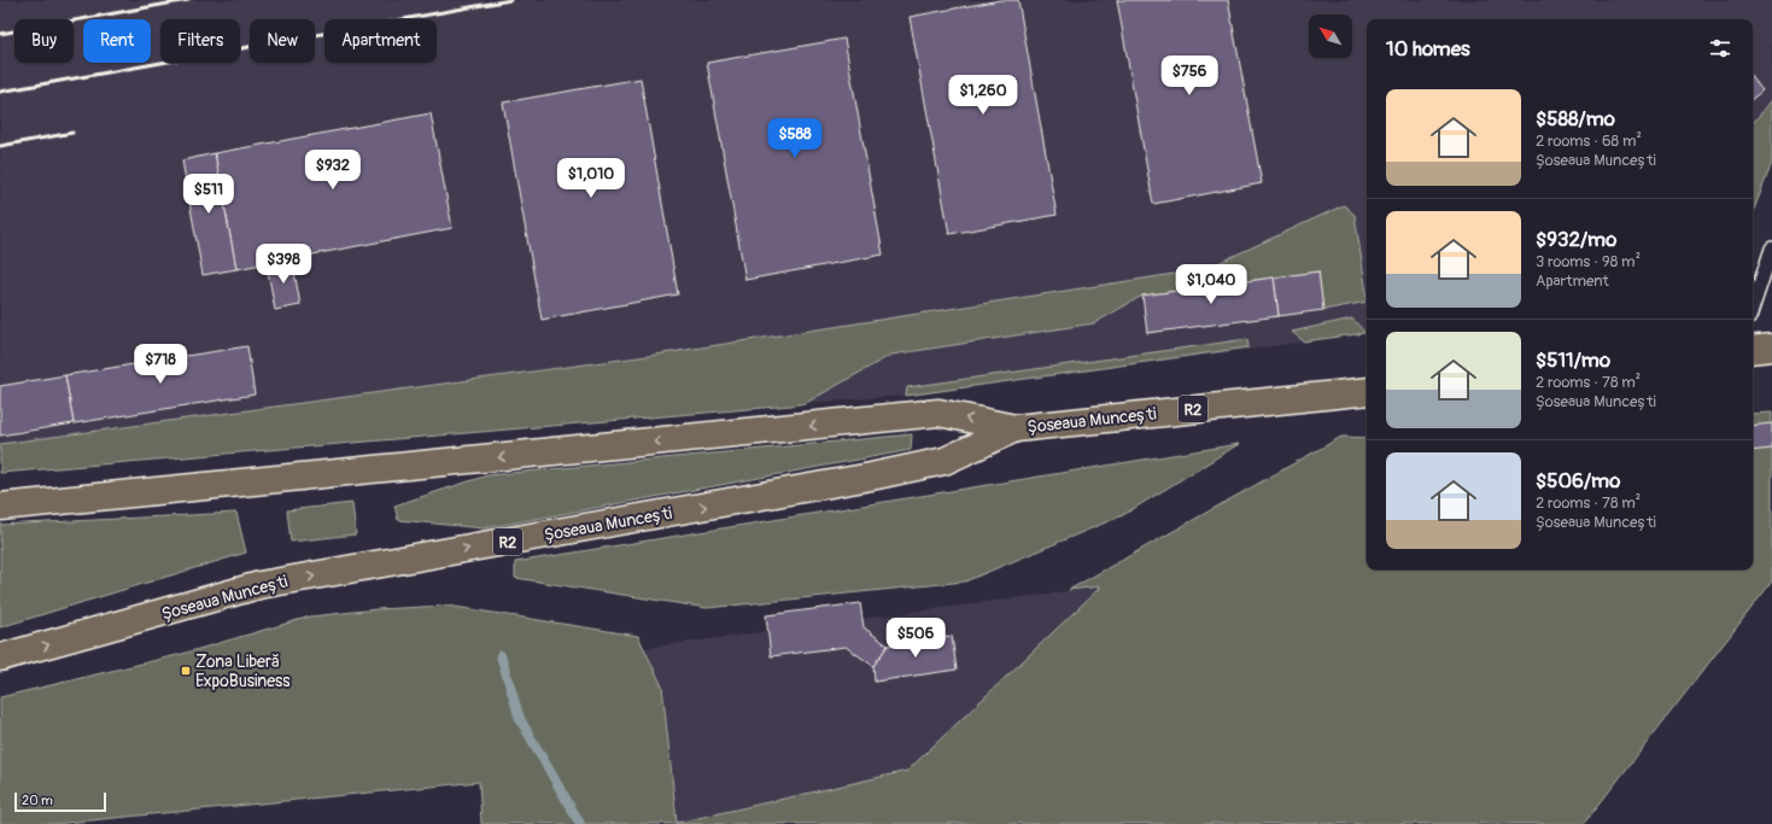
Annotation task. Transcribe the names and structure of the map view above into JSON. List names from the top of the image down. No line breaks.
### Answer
{"streets":{"main road":["R2","Șoseaua Muncești"]},"places":{"transit":["Zona Liberă ExpoBusiness"]},"scale_bar":"20 m","north":"top left","page":{"chip":["Buy","Rent","Filters","New","Apartment"],"heading":"10 homes","price":["$756","$1,260","$588","$932","$1,010","$511","$398","$1,040","$718","$506"],"list":[{"name":"$588/mo","note":"2 rooms · 68 m² · Șoseaua Muncești"},{"name":"$932/mo","note":"3 rooms · 98 m² · Apartment"},{"name":"$511/mo","note":"2 rooms · 78 m² · Șoseaua Muncești"},{"name":"$506/mo","note":"2 rooms · 78 m² · Șoseaua Muncești"}],"scale":"20 m"}}
